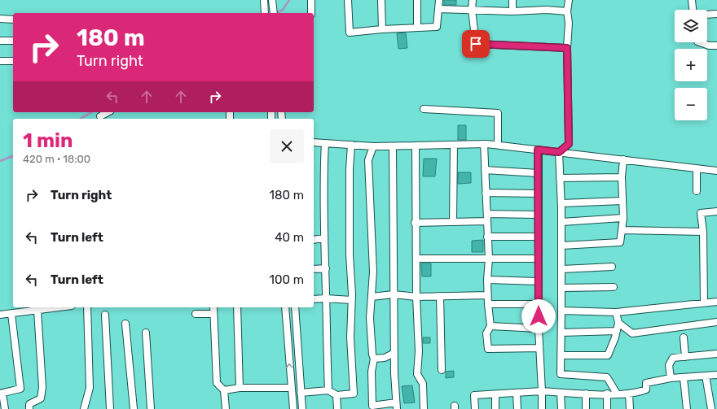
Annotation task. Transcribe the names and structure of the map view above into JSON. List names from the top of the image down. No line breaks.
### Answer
{"page":{"map_buttons":["+","−"],"turn":["180 m","Turn right"],"heading":["1 min","420 m · 18:00"],"list":[{"name":"Turn right","value":"180 m"},{"name":"Turn left","value":"40 m"},{"name":"Turn left","value":"100 m"}]}}
